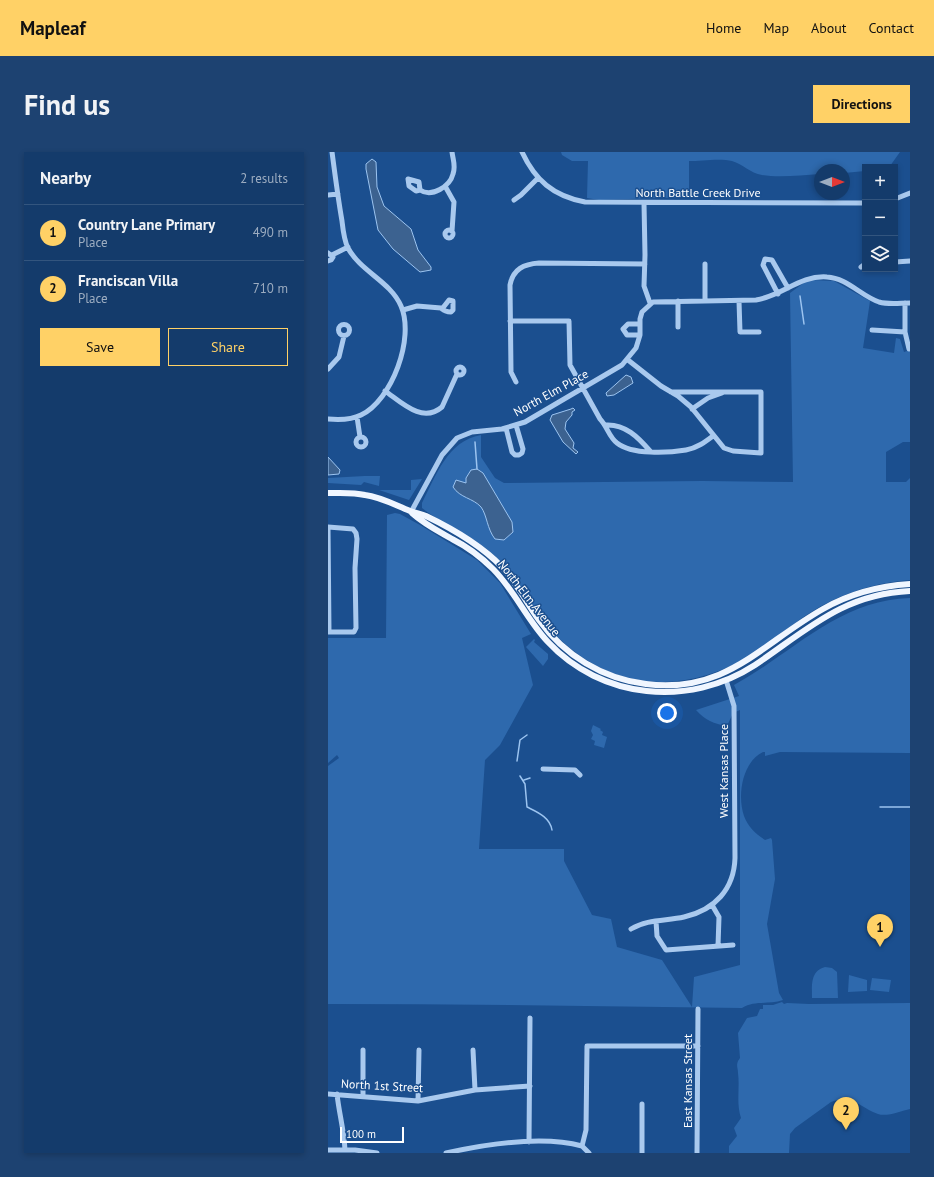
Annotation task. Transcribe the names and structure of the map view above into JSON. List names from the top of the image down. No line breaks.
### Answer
{"streets":{"main road":["North Elm Avenue"],"street":["North Battle Creek Drive","North Elm Place","West Kansas Place","East Kansas Street","North 1st Street"]},"crossings":[["North Elm Place","North Elm Avenue"],["North Elm Avenue","West Kansas Place"]],"scale_bar":"100 m","north":"right","page":{"header":"Mapleaf","nav":["Home","Map","About","Contact"],"buttons":["Directions",["Save","Share"]],"title":"Find us","heading":["Nearby","2 results"],"map_buttons":["+","−"],"list":[{"mark":"1","name":"Country Lane Primary","note":"Place","value":"490 m"},{"mark":"2","name":"Franciscan Villa","note":"Place","value":"710 m"}],"pins":["1","2"],"scale":"100 m"}}
